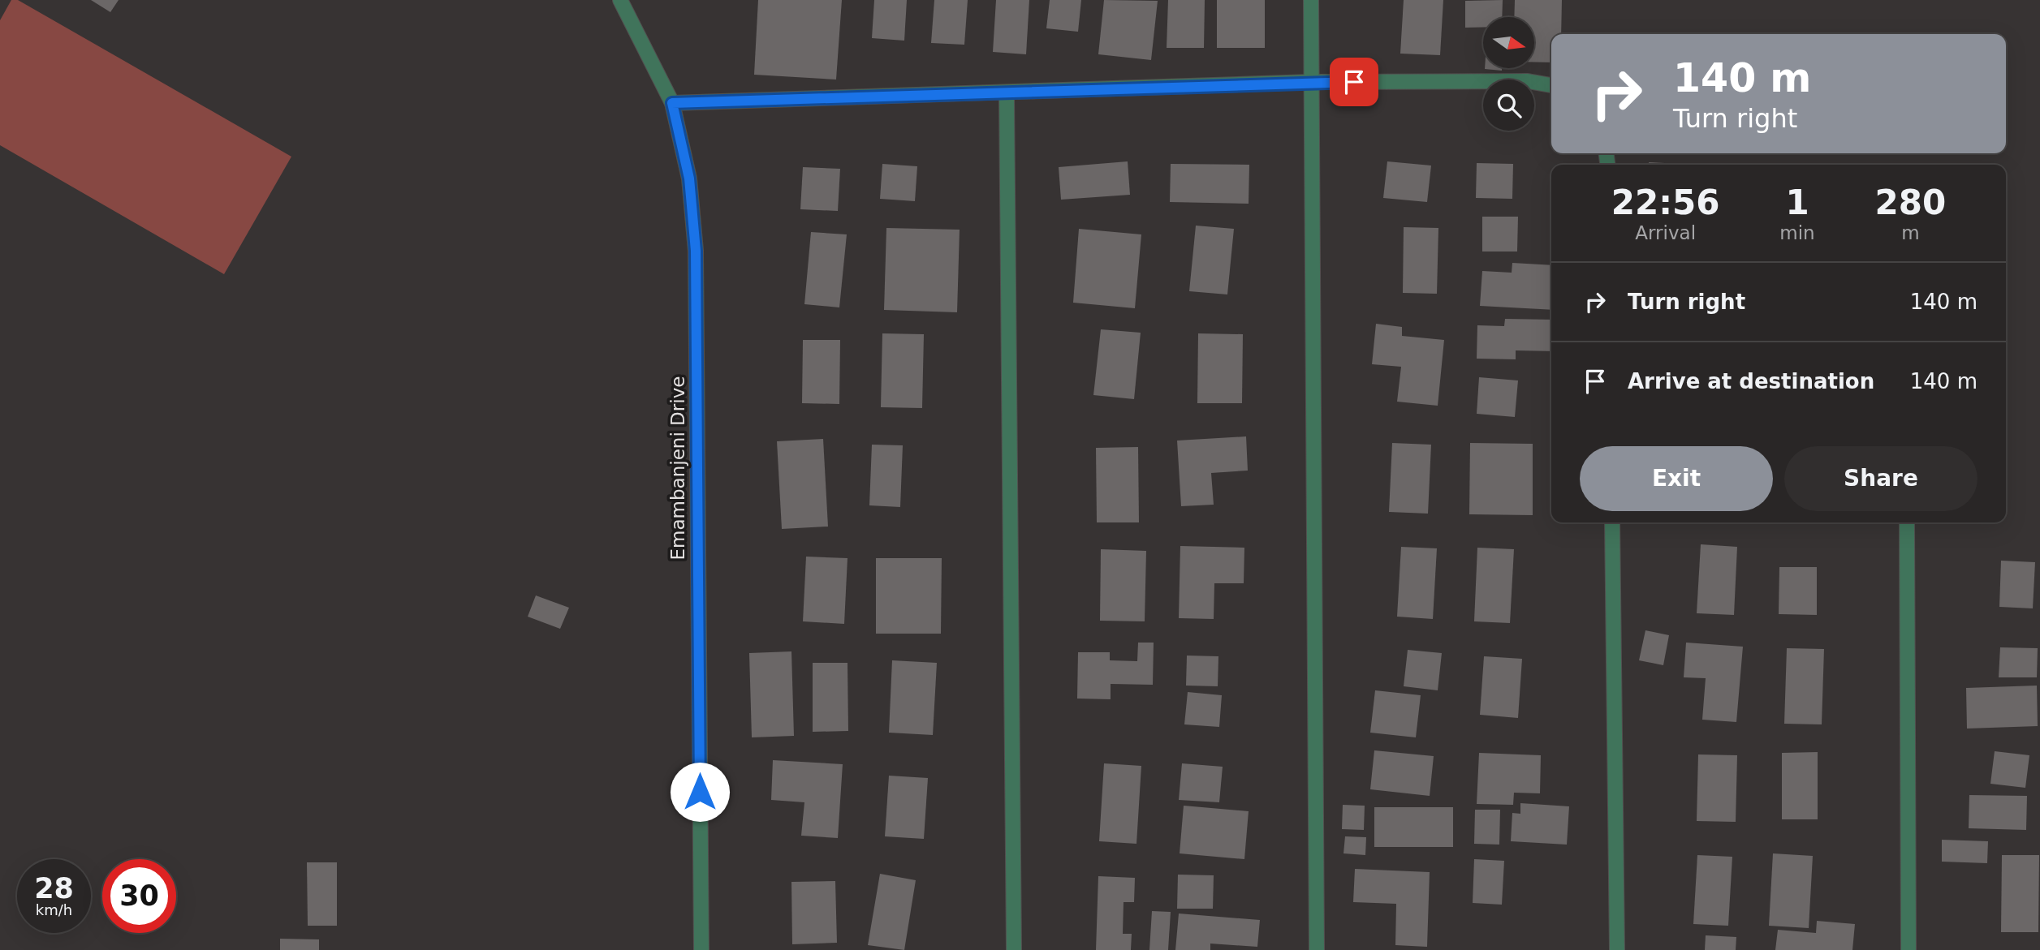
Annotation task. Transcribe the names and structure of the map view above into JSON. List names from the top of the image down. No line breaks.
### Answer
{"streets":{"street":["Emambanjeni Drive"]},"north":"right","page":{"turn":["140 m","Turn right"],"eta":["22:56","Arrival","1","min","280","m"],"list":[{"name":"Turn right","value":"140 m"},{"name":"Arrive at destination","value":"140 m"}],"buttons":["Exit","Share"],"speed":"28 km/h","limit":"30"}}
